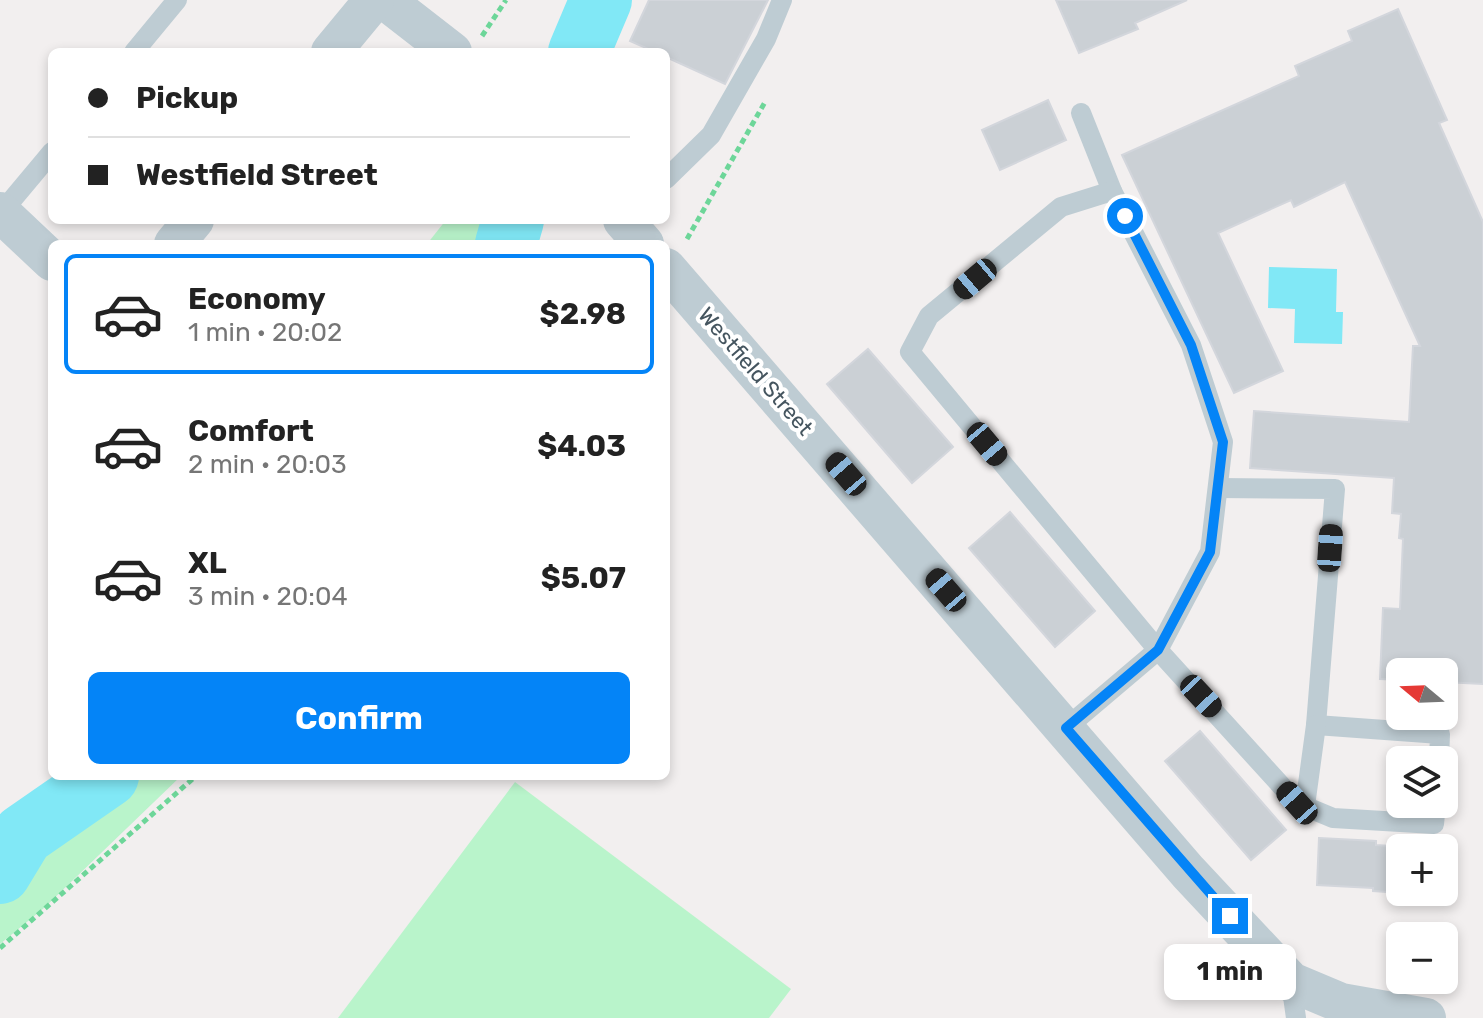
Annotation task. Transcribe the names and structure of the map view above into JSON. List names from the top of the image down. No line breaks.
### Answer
{"streets":{"street":["Westfield Street"]},"north":"left","page":{"banner":["Pickup","Westfield Street"],"list":[{"name":"Economy","note":"1 min · 20:02","value":"$2.98"},{"name":"Comfort","note":"2 min · 20:03","value":"$4.03"},{"name":"XL","note":"3 min · 20:04","value":"$5.07"}],"buttons":"Confirm","map_buttons":["+","−"],"bubble":"1 min"}}
